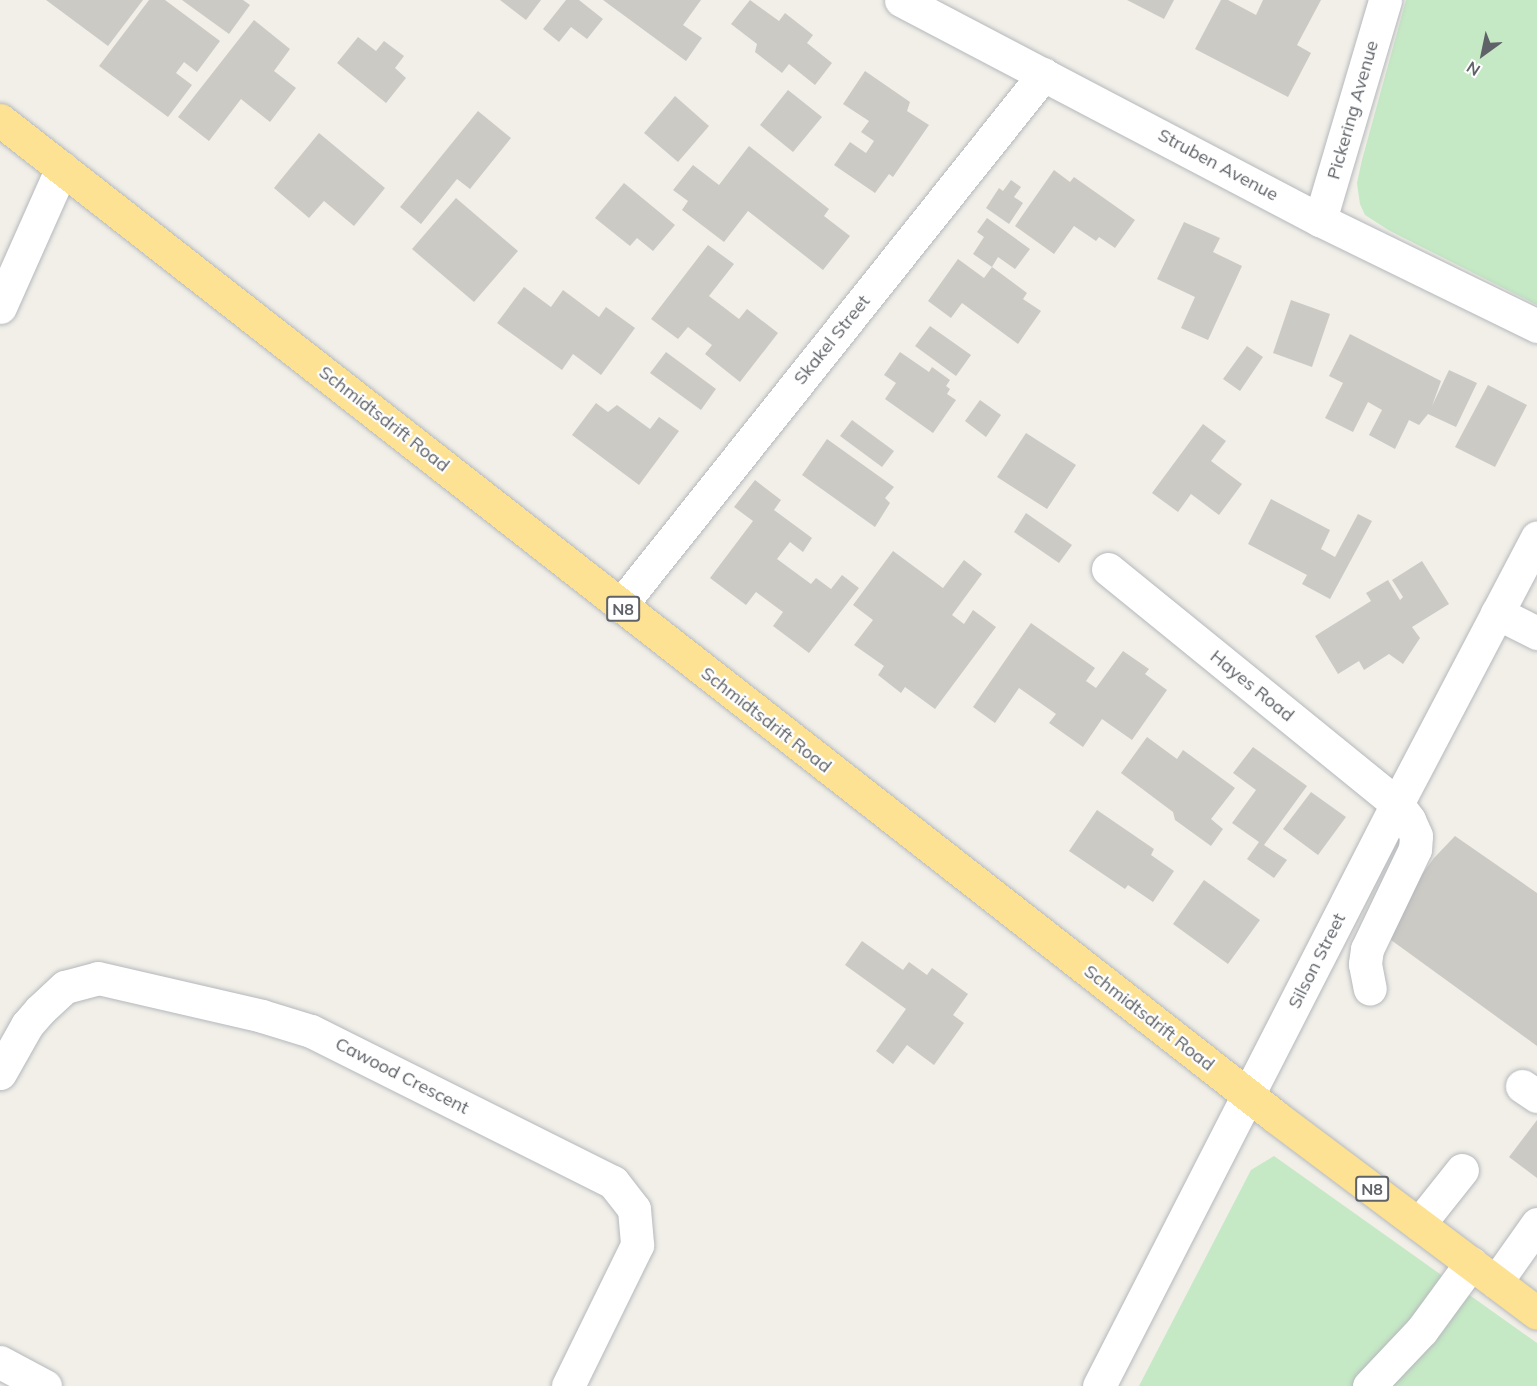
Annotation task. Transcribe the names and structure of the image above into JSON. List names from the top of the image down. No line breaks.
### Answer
{"streets":{"highway":["Schmidtsdrift Road","N8"],"street":["Pickering Avenue","Struben Avenue","Skakel Street","Hayes Road","Silson Street","Cawood Crescent"]},"crossings":[["Pickering Avenue","Struben Avenue"],["Struben Avenue","Skakel Street"],["Skakel Street","Schmidtsdrift Road"],["Schmidtsdrift Road","Silson Street"],["Hayes Road","Silson Street"]],"north":"bottom left"}
